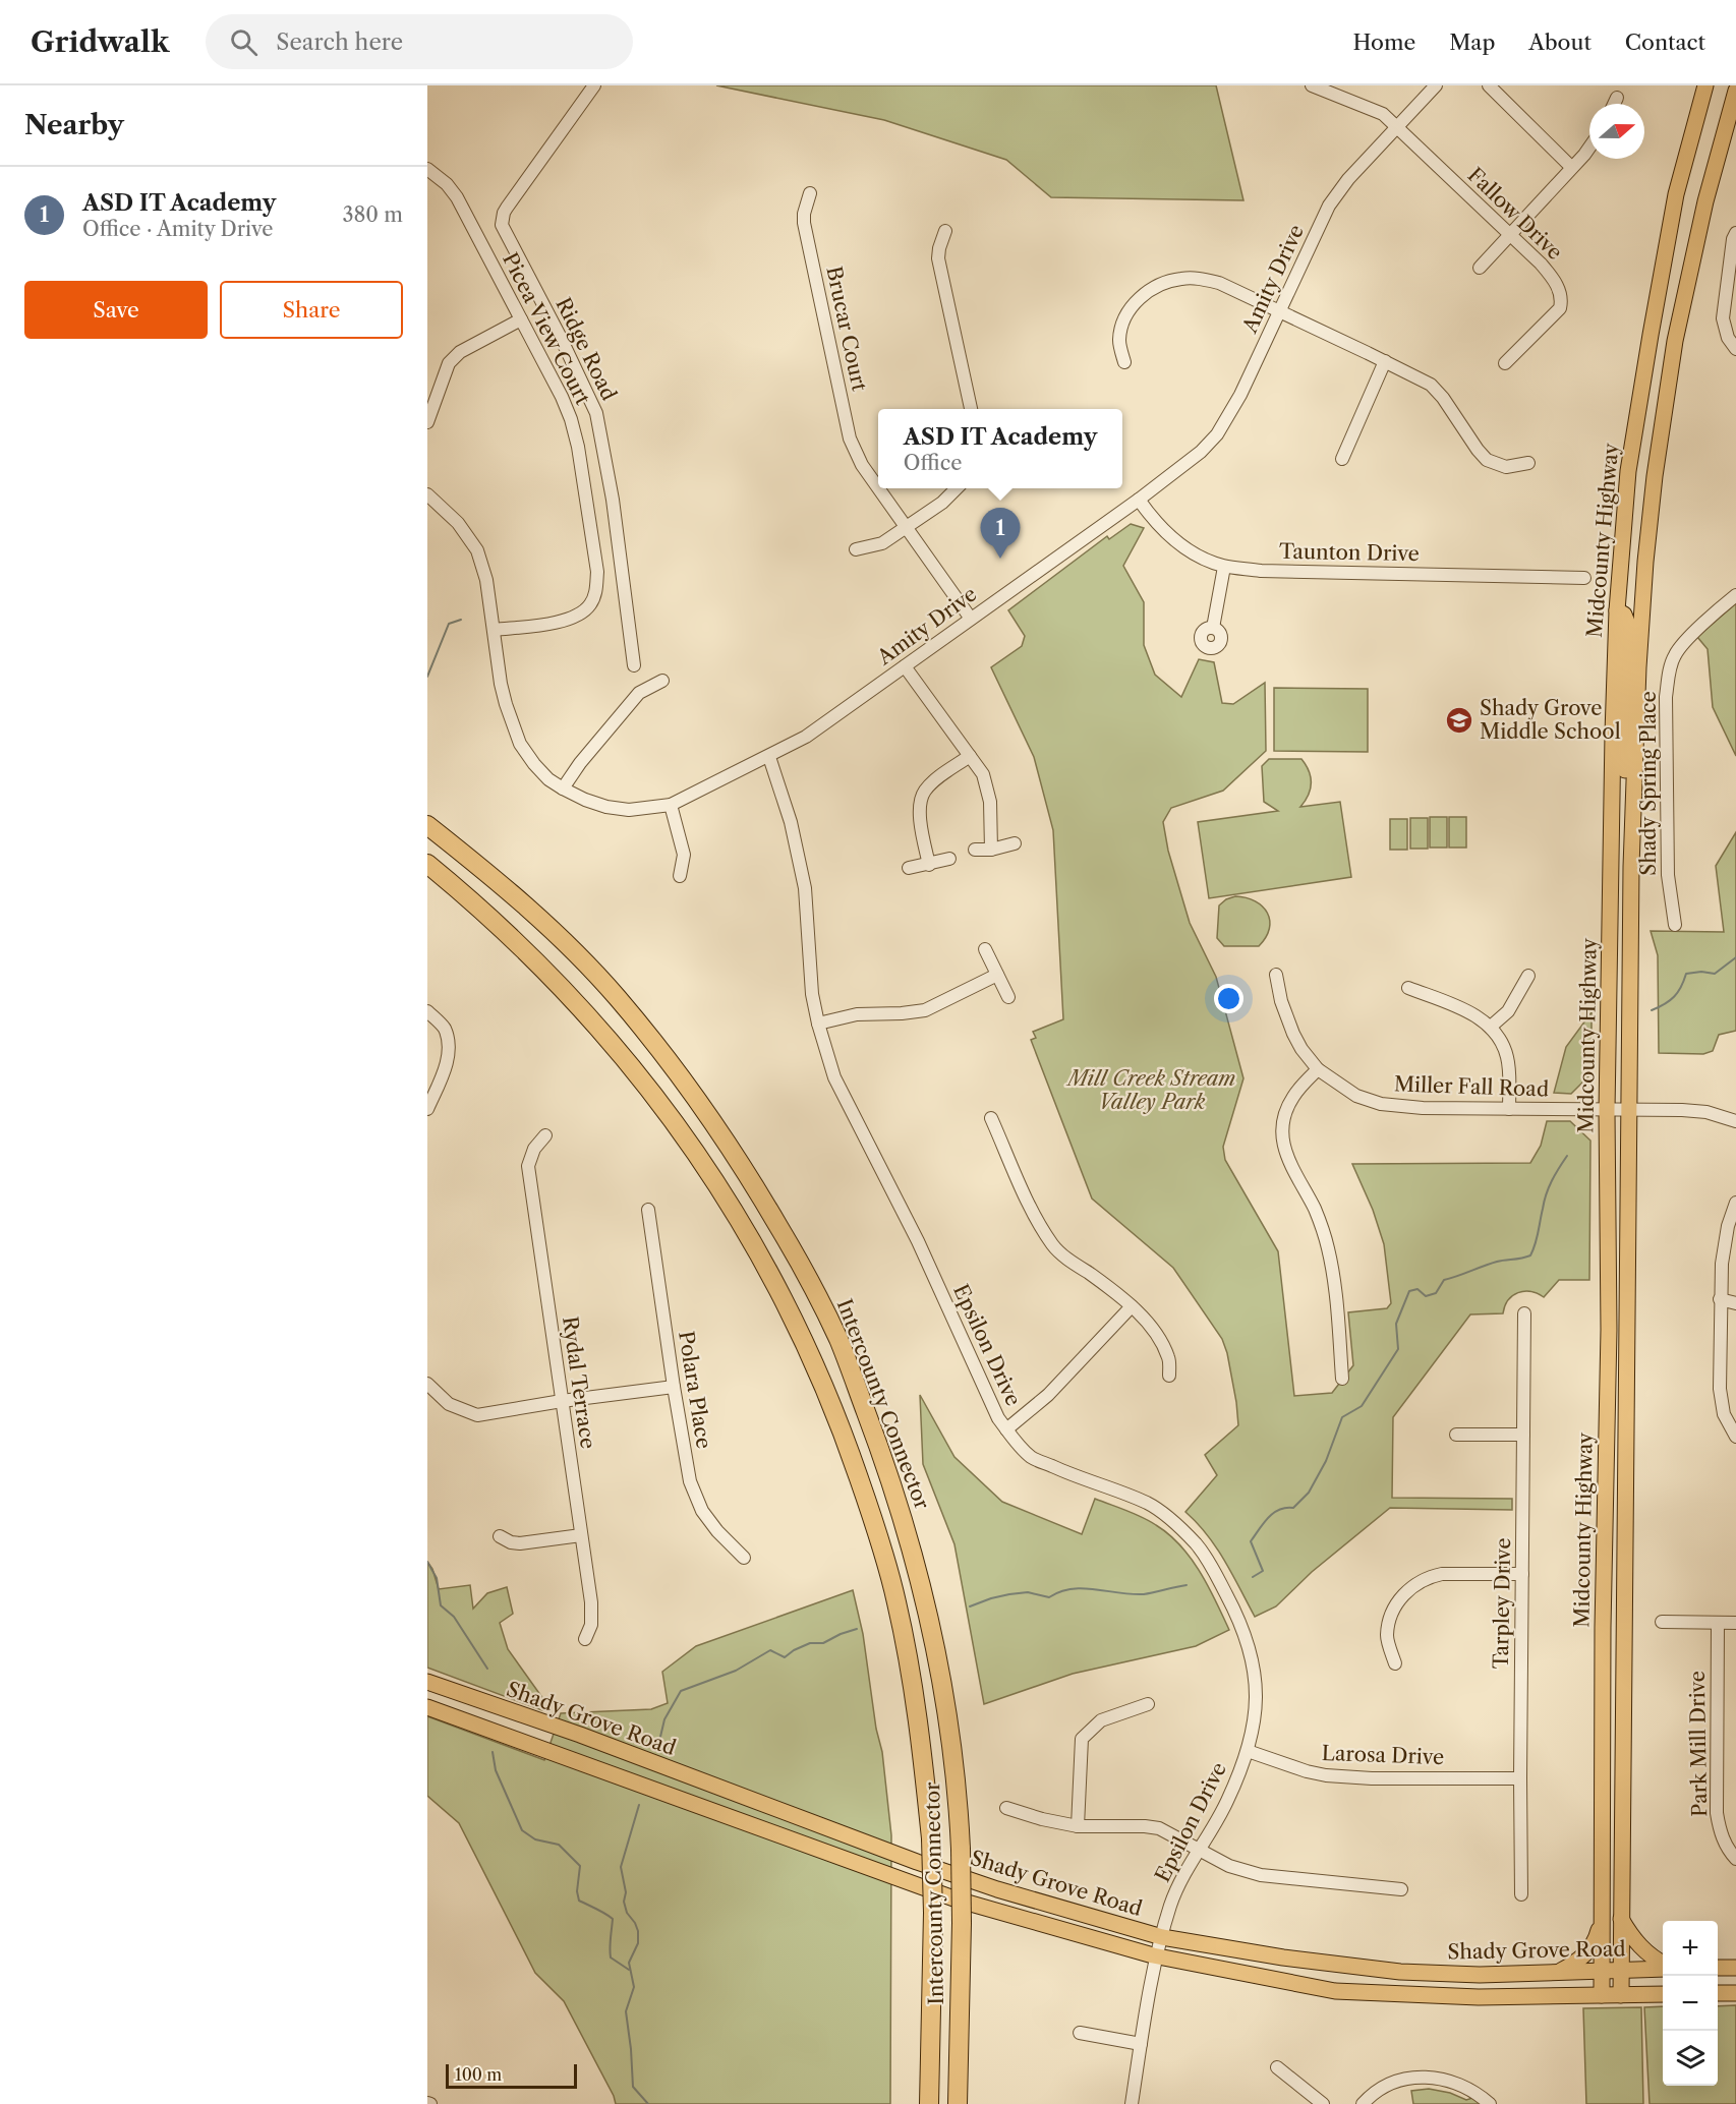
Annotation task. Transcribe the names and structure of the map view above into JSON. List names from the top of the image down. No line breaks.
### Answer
{"streets":{"highway":["Intercounty Connector"],"main road":["Midcounty Highway","Shady Grove Road"],"street":["Fallow Drive","Amity Drive","Picea View Court","Brucar Court","Ridge Road","Taunton Drive","Shady Spring Place","Miller Fall Road","Epsilon Drive","Rydal Terrace","Polara Place","Tarpley Drive","Park Mill Drive","Larosa Drive"]},"crossings":[["Fallow Drive","Amity Drive"],["Amity Drive","Picea View Court"],["Amity Drive","Brucar Court"],["Amity Drive","Taunton Drive"],["Amity Drive","Epsilon Drive"],["Midcounty Highway","Miller Fall Road"],["Midcounty Highway","Shady Grove Road"],["Epsilon Drive","Shady Grove Road"],["Epsilon Drive","Larosa Drive"],["Tarpley Drive","Larosa Drive"]],"parks":["Mill Creek Stream Valley Park"],"places":{"school or university":["Shady Grove Middle School"]},"scale_bar":"100 m","north":"right","page":{"header":"Gridwalk","search":"Search here","nav":["Home","Map","About","Contact"],"heading":"Nearby","list":[{"mark":"1","name":"ASD IT Academy","note":"Office · Amity Drive","value":"380 m"}],"buttons":["Save","Share"],"popup":["ASD IT Academy","Office"],"pins":"1","map_buttons":["+","−"],"scale":"100 m"}}
